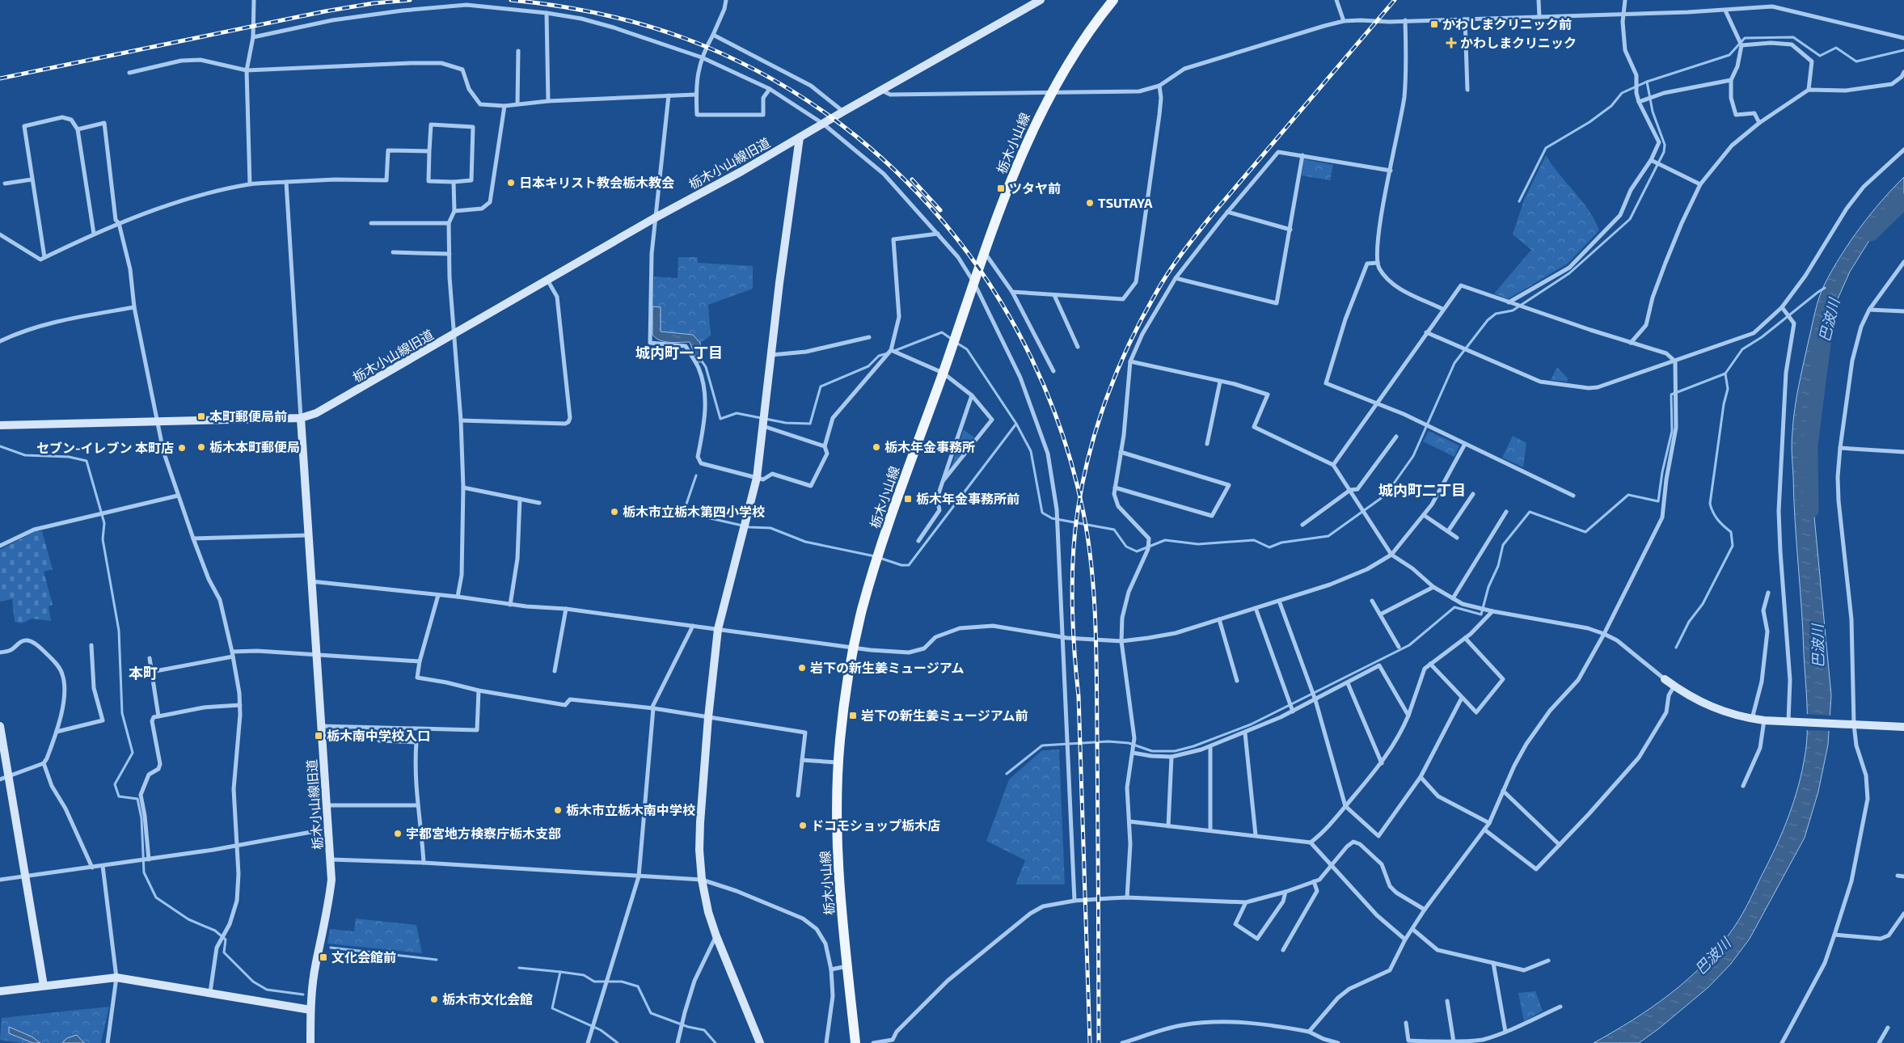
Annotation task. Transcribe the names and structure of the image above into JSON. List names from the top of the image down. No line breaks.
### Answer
{"streets":{"main road":["栃木小山線"],"street":["栃木小山線旧道"]},"districts":["城内町一丁目","城内町二丁目","本町"],"water":["巴波川"],"places":{"transit":["かわしまクリニック前","ツタヤ前","本町郵便局前","栃木年金事務所前","岩下の新生姜ミュージアム前","栃木南中学校入口","文化会館前"],"health":["かわしまクリニック"],"other":["日本キリスト教会栃木教会","TSUTAYA","栃木本町郵便局","栃木年金事務所","セブン-イレブン 本町店","栃木市立栃木第四小学校","岩下の新生姜ミュージアム","栃木市立栃木南中学校","ドコモショップ栃木店","宇都宮地方検察庁栃木支部","栃木市文化会館"]}}
